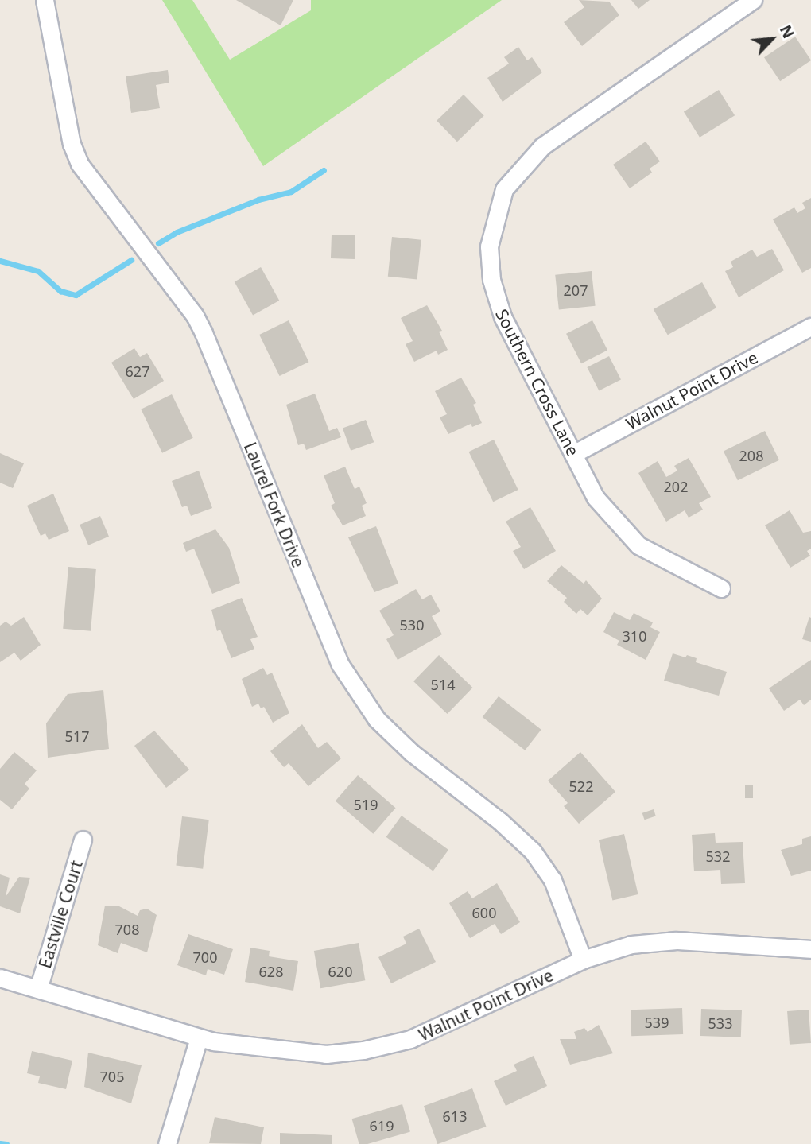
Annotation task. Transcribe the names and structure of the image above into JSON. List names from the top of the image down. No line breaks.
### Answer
{"streets":{"street":["Southern Cross Lane","Walnut Point Drive","Laurel Fork Drive","Eastville Court"]},"crossings":[["Southern Cross Lane","Walnut Point Drive"],["Walnut Point Drive","Laurel Fork Drive"],["Walnut Point Drive","Eastville Court"]],"house_numbers":["207","627","208","202","530","310","514","517","522","519","532","600","708","700","628","620","539","533","705","613","619"],"north":"top right"}
